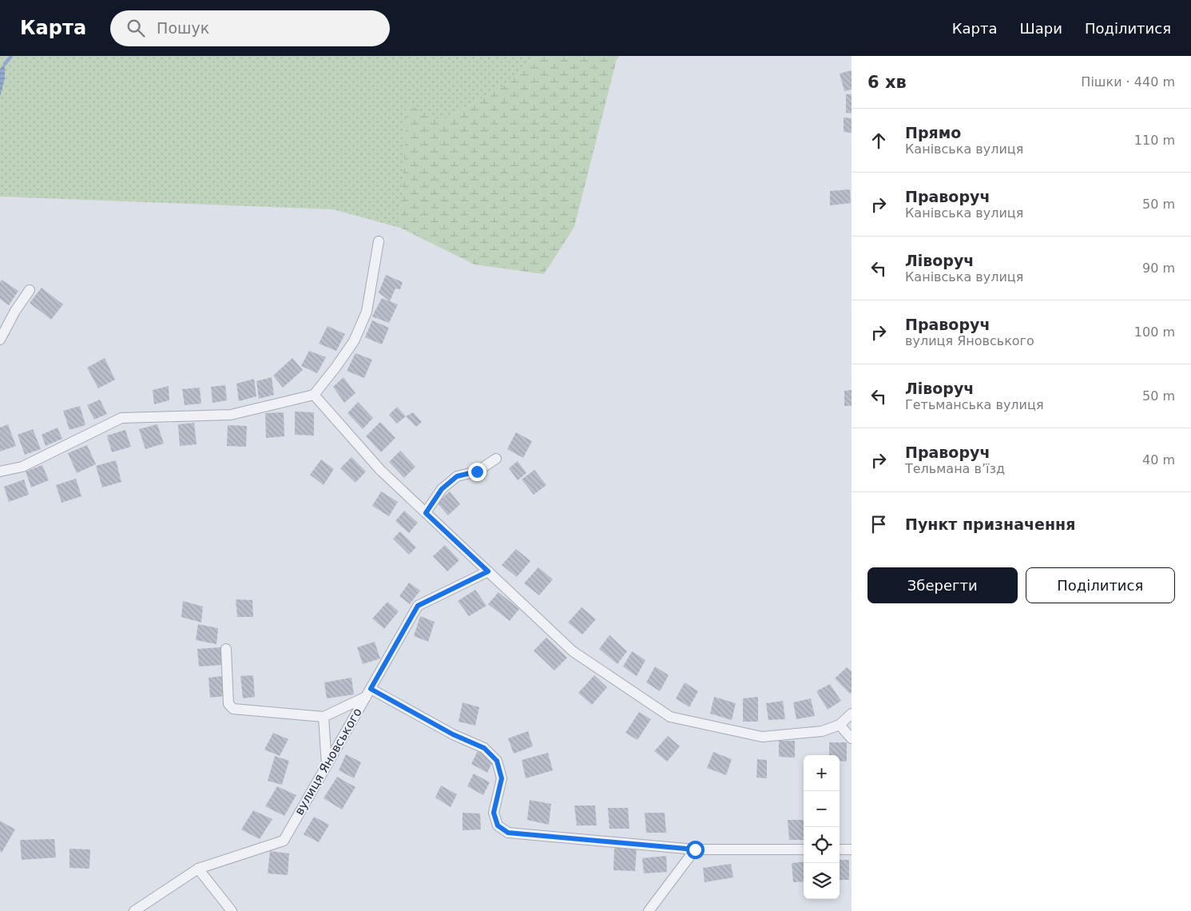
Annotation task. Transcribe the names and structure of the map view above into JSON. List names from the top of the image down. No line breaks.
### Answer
{"streets":{"street":["вулиця Яновського"]},"page":{"header":"Карта","search":"Пошук","nav":["Карта","Шари","Поділитися"],"heading":["6 хв","Пішки · 440 m"],"list":[["Прямо","Канівська вулиця","110 m"],["Праворуч","Канівська вулиця","50 m"],["Ліворуч","Канівська вулиця","90 m"],["Праворуч","вулиця Яновського","100 m"],["Ліворуч","Гетьманська вулиця","50 m"],["Праворуч","Тельмана в’їзд","40 m"],"Пункт призначення"],"buttons":["Зберегти","Поділитися"],"map_buttons":["+","−"]}}
